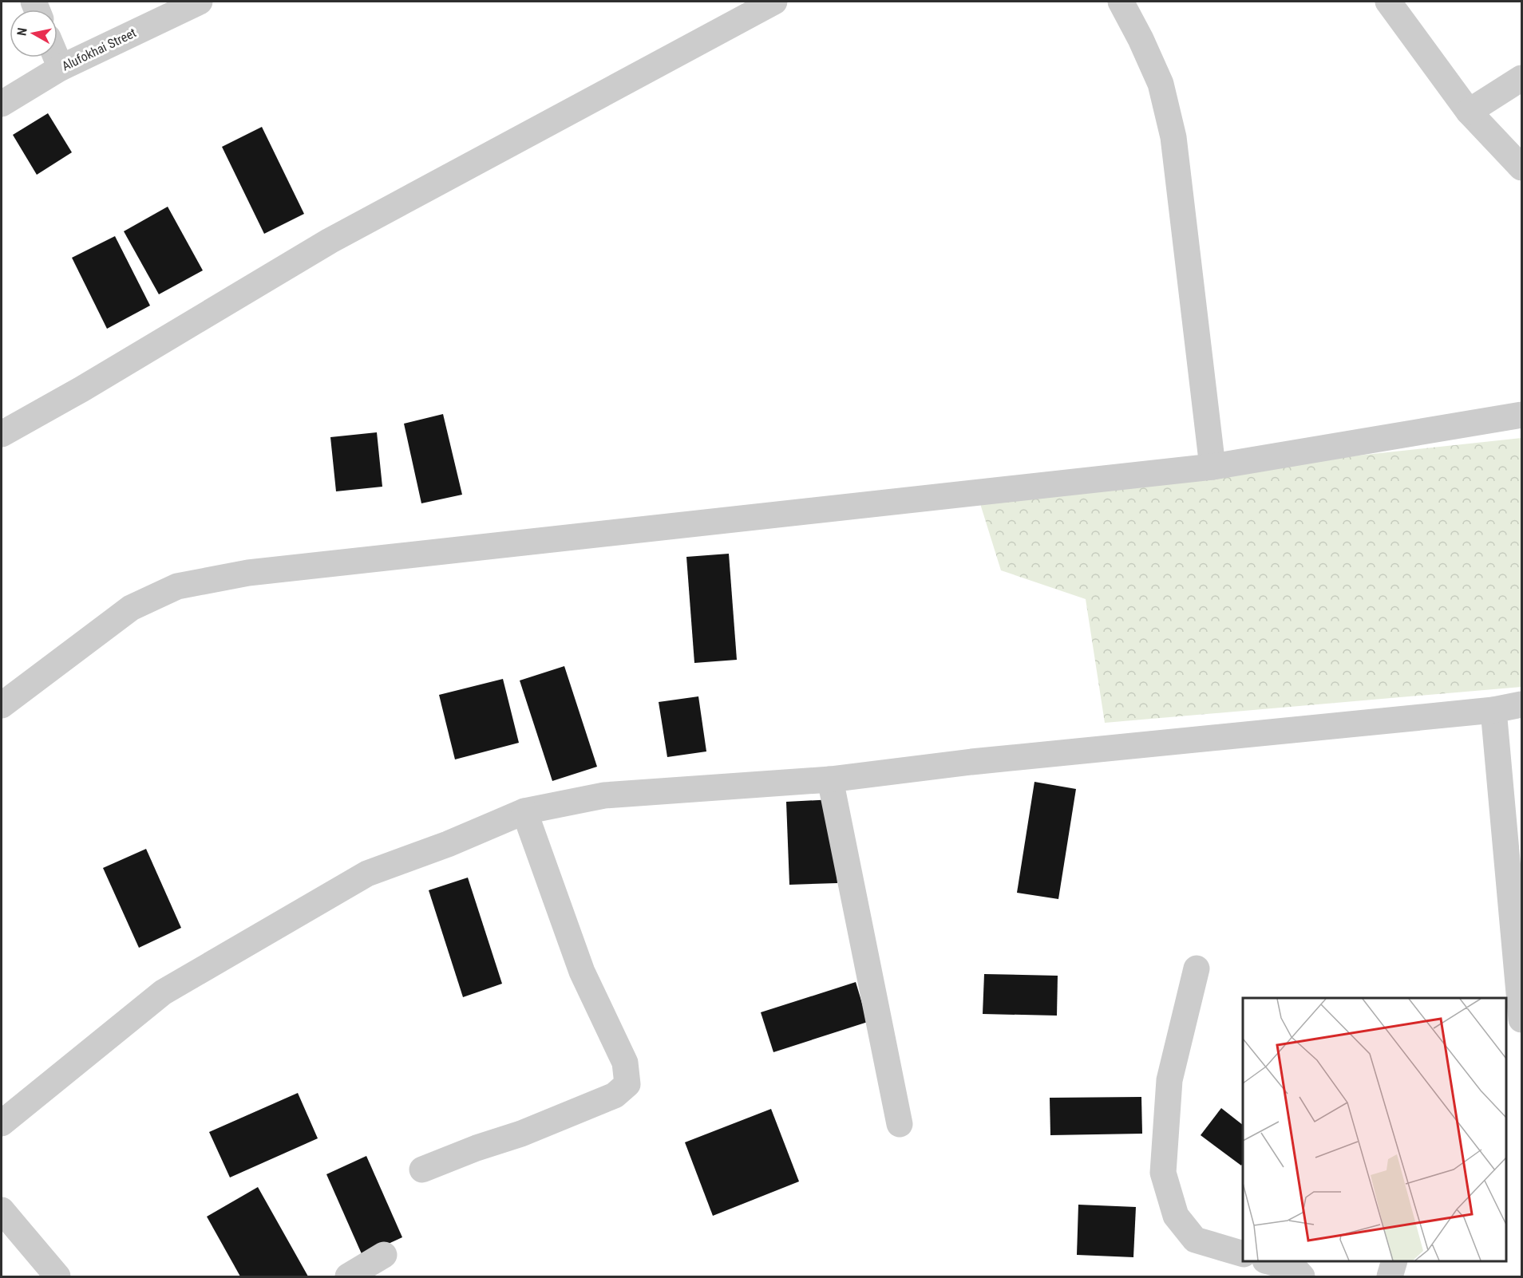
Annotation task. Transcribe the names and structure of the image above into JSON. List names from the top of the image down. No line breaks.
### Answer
{"streets":{"street":["Alufokhai Street"]},"north":"left"}
